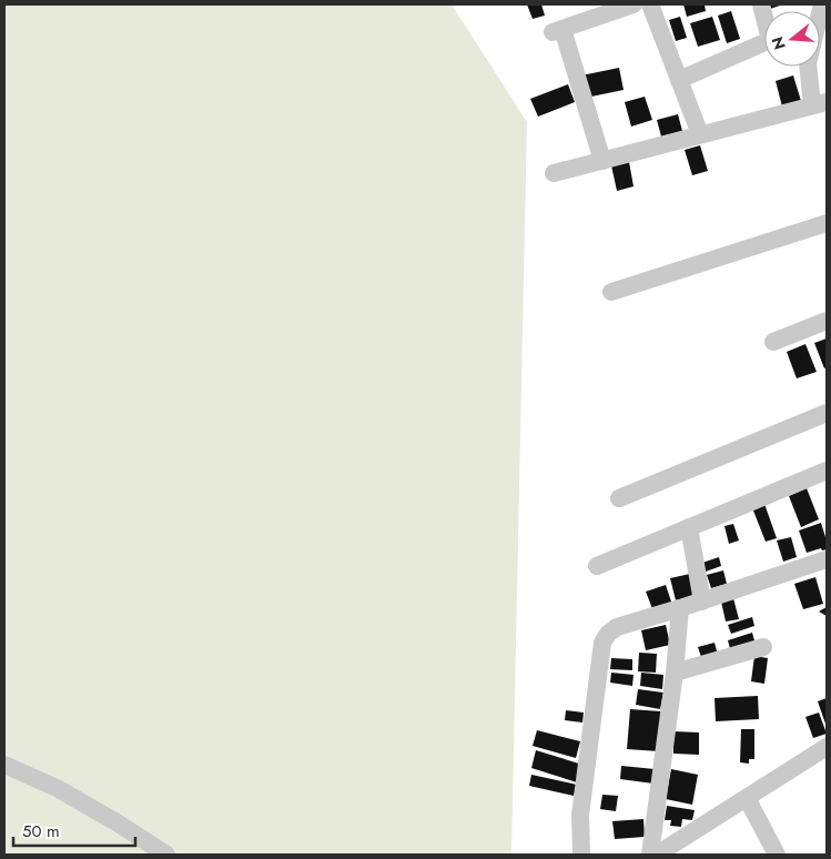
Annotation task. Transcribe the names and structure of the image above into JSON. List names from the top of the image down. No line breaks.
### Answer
{"scale_bar":"50 m","north":"left"}
